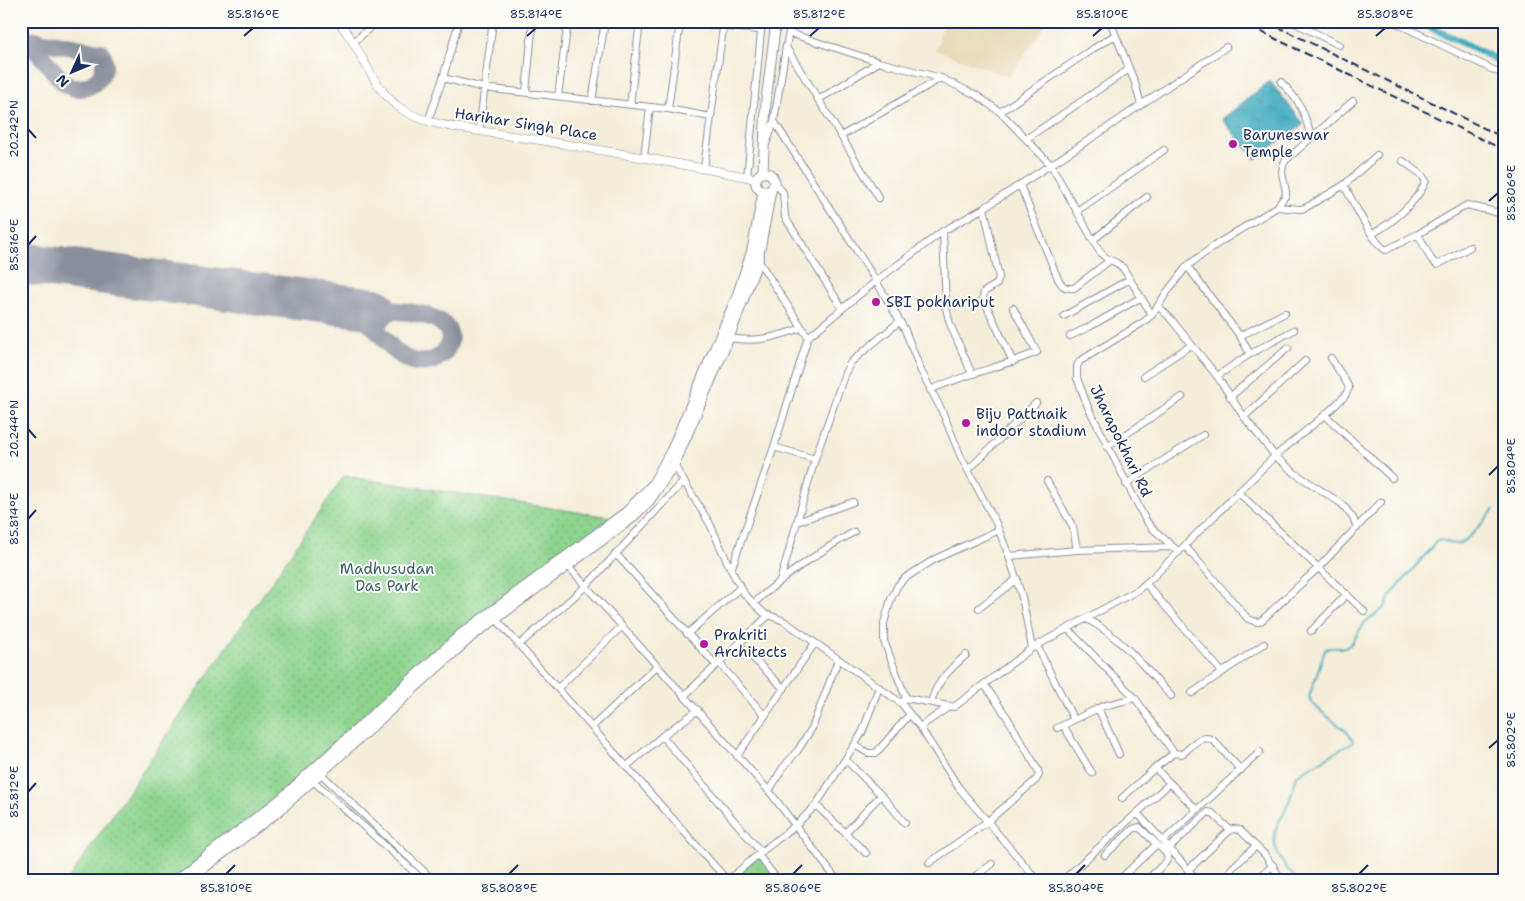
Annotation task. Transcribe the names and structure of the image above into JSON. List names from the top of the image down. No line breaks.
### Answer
{"streets":{"street":["Harihar Singh Place","Jharapokhari Rd"]},"parks":["Madhusudan Das Park"],"places":["Baruneswar Temple","SBI pokhariput","Biju Pattnaik indoor stadium","Prakriti Architects"],"north":"bottom left","coordinates":["85.816°E","85.814°E","85.812°E","85.810°E","85.808°E","20.242°N","85.806°E","20.244°N","85.804°E","85.802°E"]}
